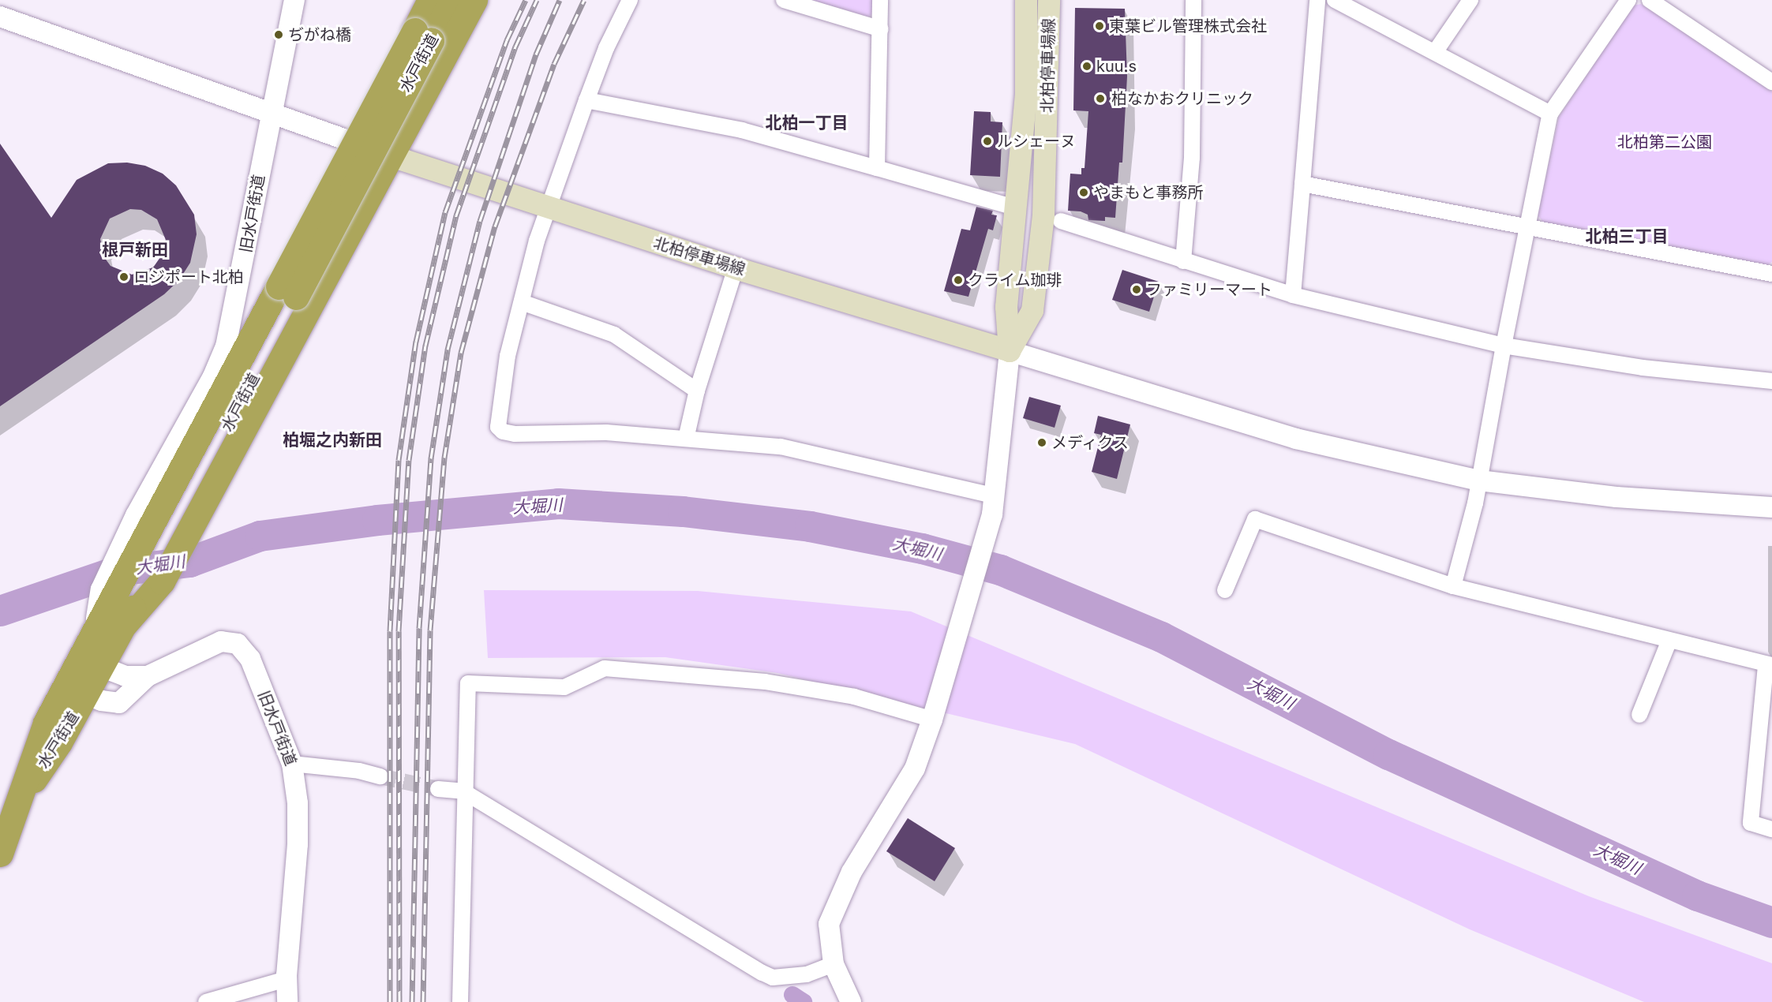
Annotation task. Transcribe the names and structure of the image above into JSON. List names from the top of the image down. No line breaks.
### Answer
{"streets":{"highway":["水戸街道"],"main road":["北柏停車場線"],"street":["旧水戸街道"]},"crossings":[["水戸街道","旧水戸街道"]],"districts":["北柏一丁目","北柏三丁目","根戸新田","柏堀之内新田"],"water":["大堀川"],"parks":["北柏第二公園"],"places":["東葉ビル管理株式会社","ぢがね橋","kuu.s","柏なかおクリニック","ルシェーヌ","やまもと事務所","ロジポート北柏","クライム珈琲","ファミリーマート","メディクス"]}
